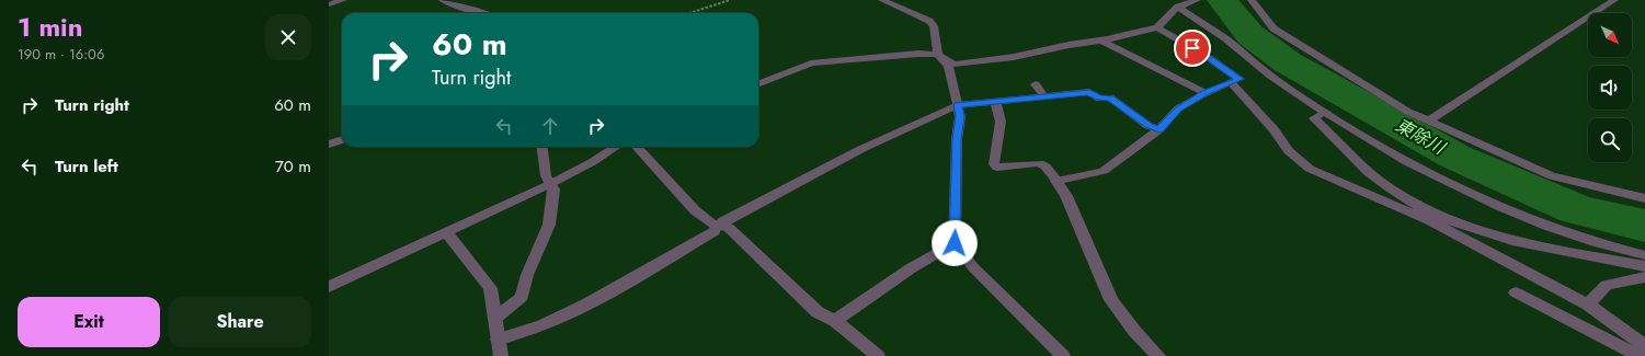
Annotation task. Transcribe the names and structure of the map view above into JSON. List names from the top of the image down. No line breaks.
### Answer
{"water":["東除川"],"north":"bottom right","page":{"heading":["1 min","190 m · 16:06"],"turn":["60 m","Turn right"],"list":[{"name":"Turn right","value":"60 m"},{"name":"Turn left","value":"70 m"}],"buttons":["Exit","Share"]}}
